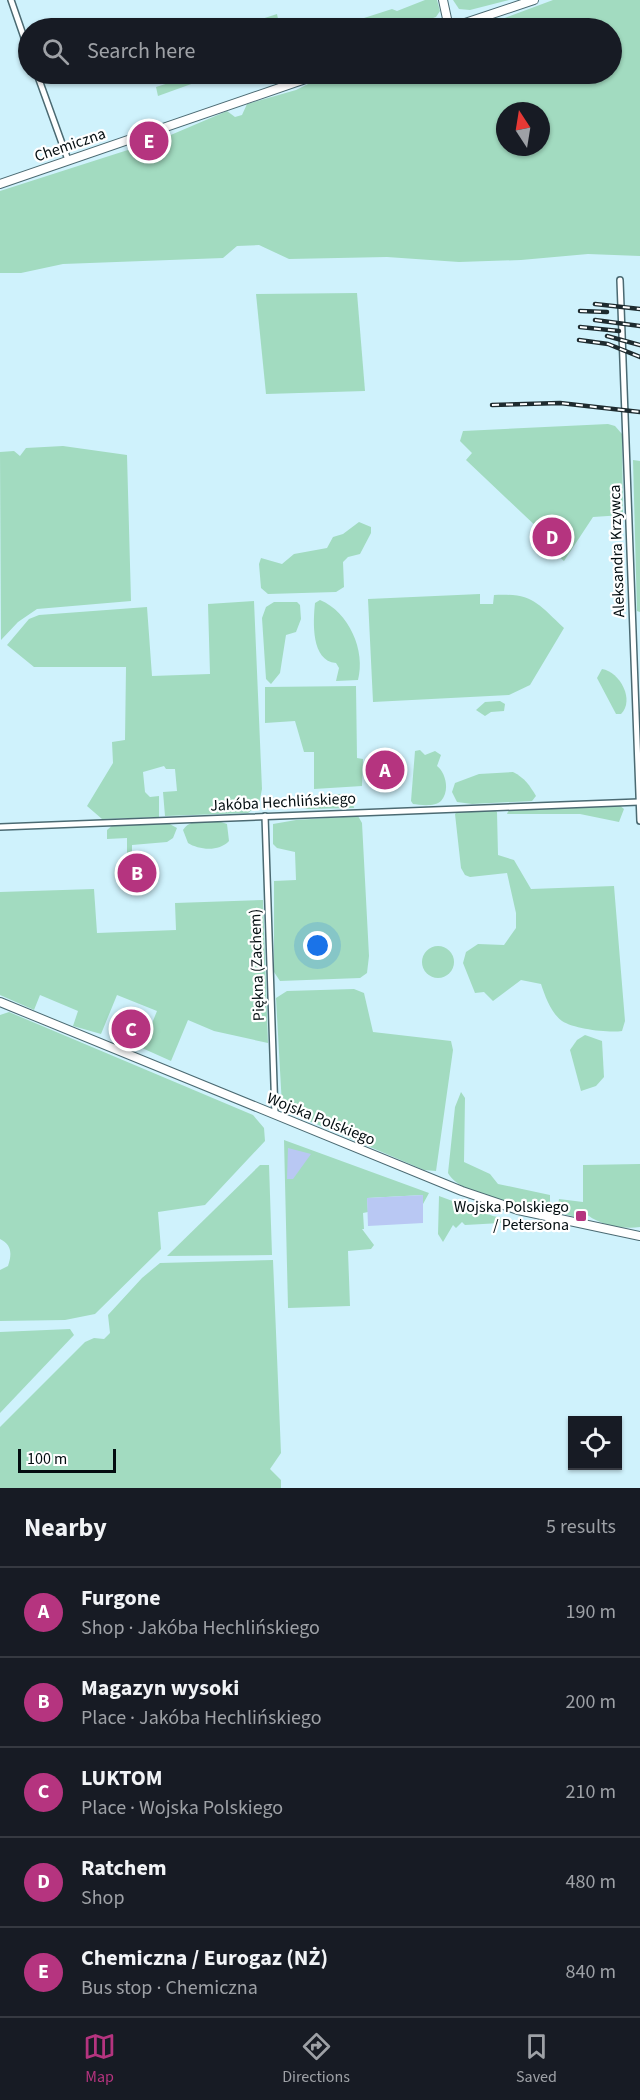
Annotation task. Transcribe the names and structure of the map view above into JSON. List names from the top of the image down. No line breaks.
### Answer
{"streets":{"street":["Chemiczna","Aleksandra Krzywca","Jakóba Hechlińskiego","Piękna (Zachem)","Wojska Polskiego"]},"crossings":[["Aleksandra Krzywca","Jakóba Hechlińskiego"],["Jakóba Hechlińskiego","Piękna (Zachem)"],["Piękna (Zachem)","Wojska Polskiego"]],"places":{"transit":["Wojska Polskiego / Petersona"]},"scale_bar":"100 m","north":"top","page":{"search":"Search here","pins":["E","D","A","B","C"],"scale":"100 m","heading":["Nearby","5 results"],"list":[{"mark":"A","name":"Furgone","note":"Shop · Jakóba Hechlińskiego","value":"190 m"},{"mark":"B","name":"Magazyn wysoki","note":"Place · Jakóba Hechlińskiego","value":"200 m"},{"mark":"C","name":"LUKTOM","note":"Place · Wojska Polskiego","value":"210 m"},{"mark":"D","name":"Ratchem","note":"Shop","value":"480 m"},{"mark":"E","name":"Chemiczna / Eurogaz (NŻ)","note":"Bus stop · Chemiczna","value":"840 m"}],"nav":["Map","Directions","Saved"]}}
